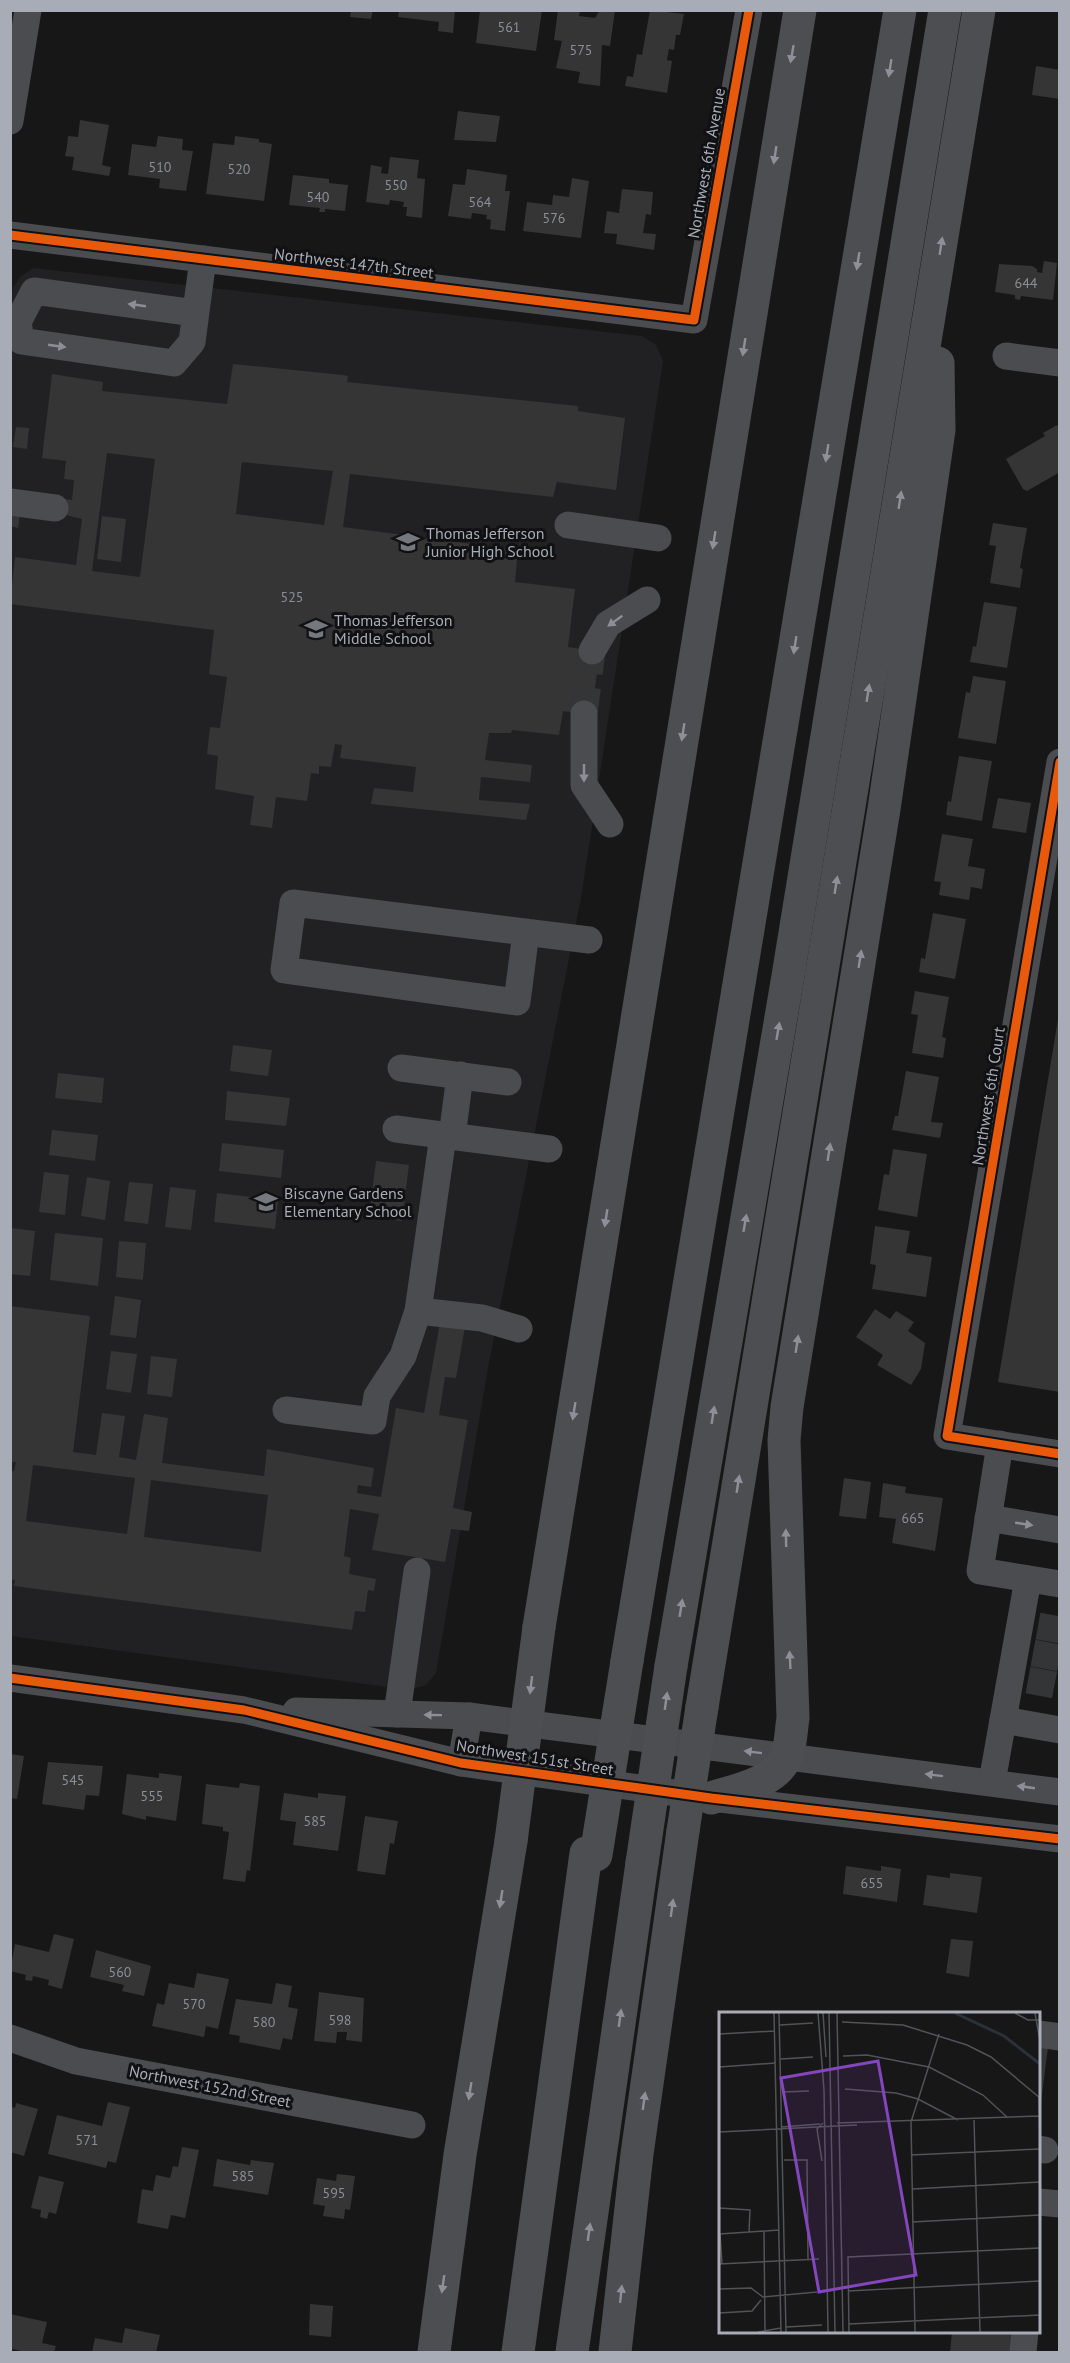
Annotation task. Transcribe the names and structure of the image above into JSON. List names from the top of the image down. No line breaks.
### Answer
{"streets":{"street":["Northwest 6th Avenue","Northwest 147th Street","Northwest 6th Court","Northwest 151st Street","Northwest 152nd Street"]},"crossings":[["Northwest 6th Avenue","Northwest 147th Street"]],"places":{"school or university":["Thomas Jefferson Junior High School","Thomas Jefferson Middle School","Biscayne Gardens Elementary School"]},"house_numbers":["561","575","510","520","550","540","564","576","644","525","665","545","555","585","655","560","570","598","580","571","585","595"]}
